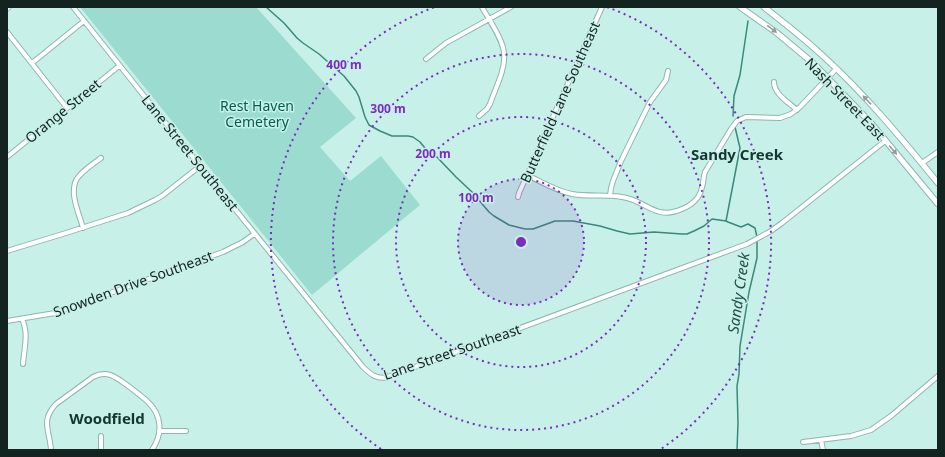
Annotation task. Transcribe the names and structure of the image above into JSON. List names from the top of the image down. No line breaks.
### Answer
{"streets":{"main road":["Nash Street East"],"street":["Butterfield Lane Southeast","Orange Street","Lane Street Southeast","Snowden Drive Southeast"]},"crossings":[["Nash Street East","Lane Street Southeast"],["Orange Street","Lane Street Southeast"],["Lane Street Southeast","Snowden Drive Southeast"]],"districts":["Sandy Creek","Woodfield"],"water":["Sandy Creek"],"parks":["Rest Haven Cemetery"],"rings":["400 m","300 m","200 m","100 m"]}
